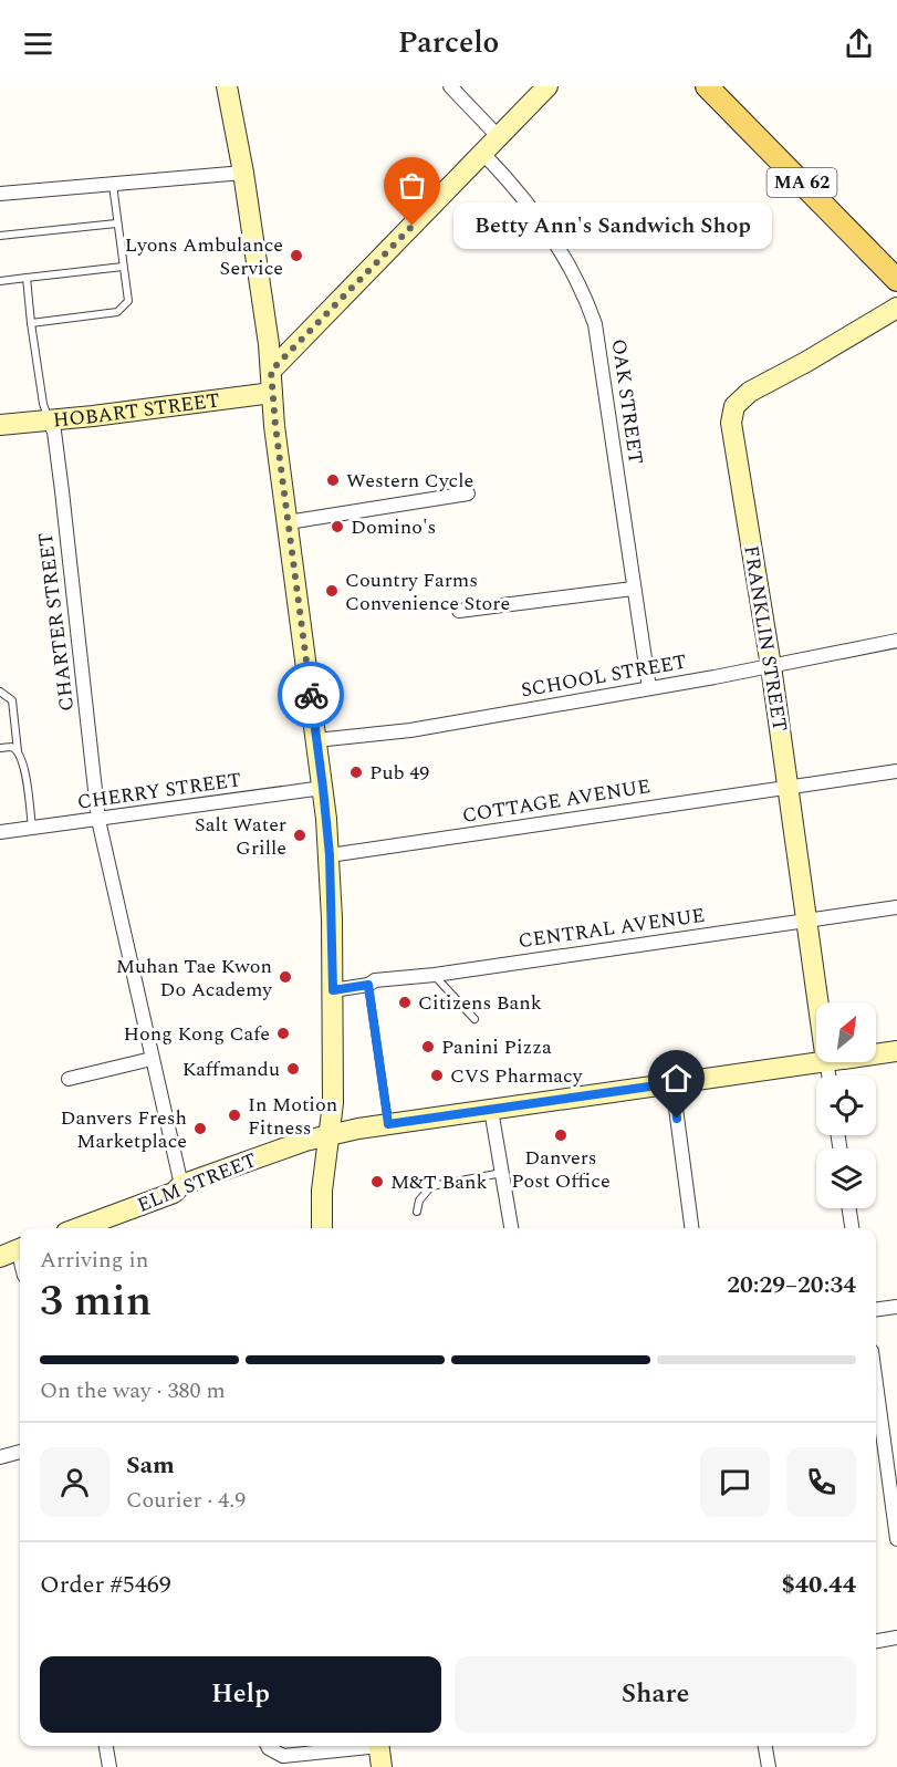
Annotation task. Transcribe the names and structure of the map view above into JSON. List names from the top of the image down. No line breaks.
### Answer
{"streets":{"main road":["MA 62","HOBART STREET","FRANKLIN STREET","ELM STREET"],"street":["OAK STREET","CHARTER STREET","SCHOOL STREET","CHERRY STREET","COTTAGE AVENUE","CENTRAL AVENUE"]},"crossings":[["OAK STREET","SCHOOL STREET"],["HOBART STREET","CHARTER STREET"],["CHARTER STREET","CHERRY STREET"],["CHARTER STREET","ELM STREET"],["FRANKLIN STREET","SCHOOL STREET"],["FRANKLIN STREET","COTTAGE AVENUE"],["FRANKLIN STREET","CENTRAL AVENUE"]],"places":["Betty Ann's Sandwich Shop","Lyons Ambulance Service","Western Cycle","Domino's","Country Farms Convenience Store","Pub 49","Salt Water Grille","Muhan Tae Kwon Do Academy","Citizens Bank","Hong Kong Cafe","Panini Pizza","Kaffmandu","CVS Pharmacy","In Motion Fitness","Danvers Fresh Marketplace","Danvers Post Office","M&T Bank"],"north":"top right","page":{"header":"Parcelo","bubble":"Betty Ann's Sandwich Shop","heading":["3 min","Arriving in","20:29–20:34"],"panel":["Sam","Courier · 4.9","Order #5469","$40.44"],"bar":"On the way · 380 m","buttons":["Help","Share"]}}
